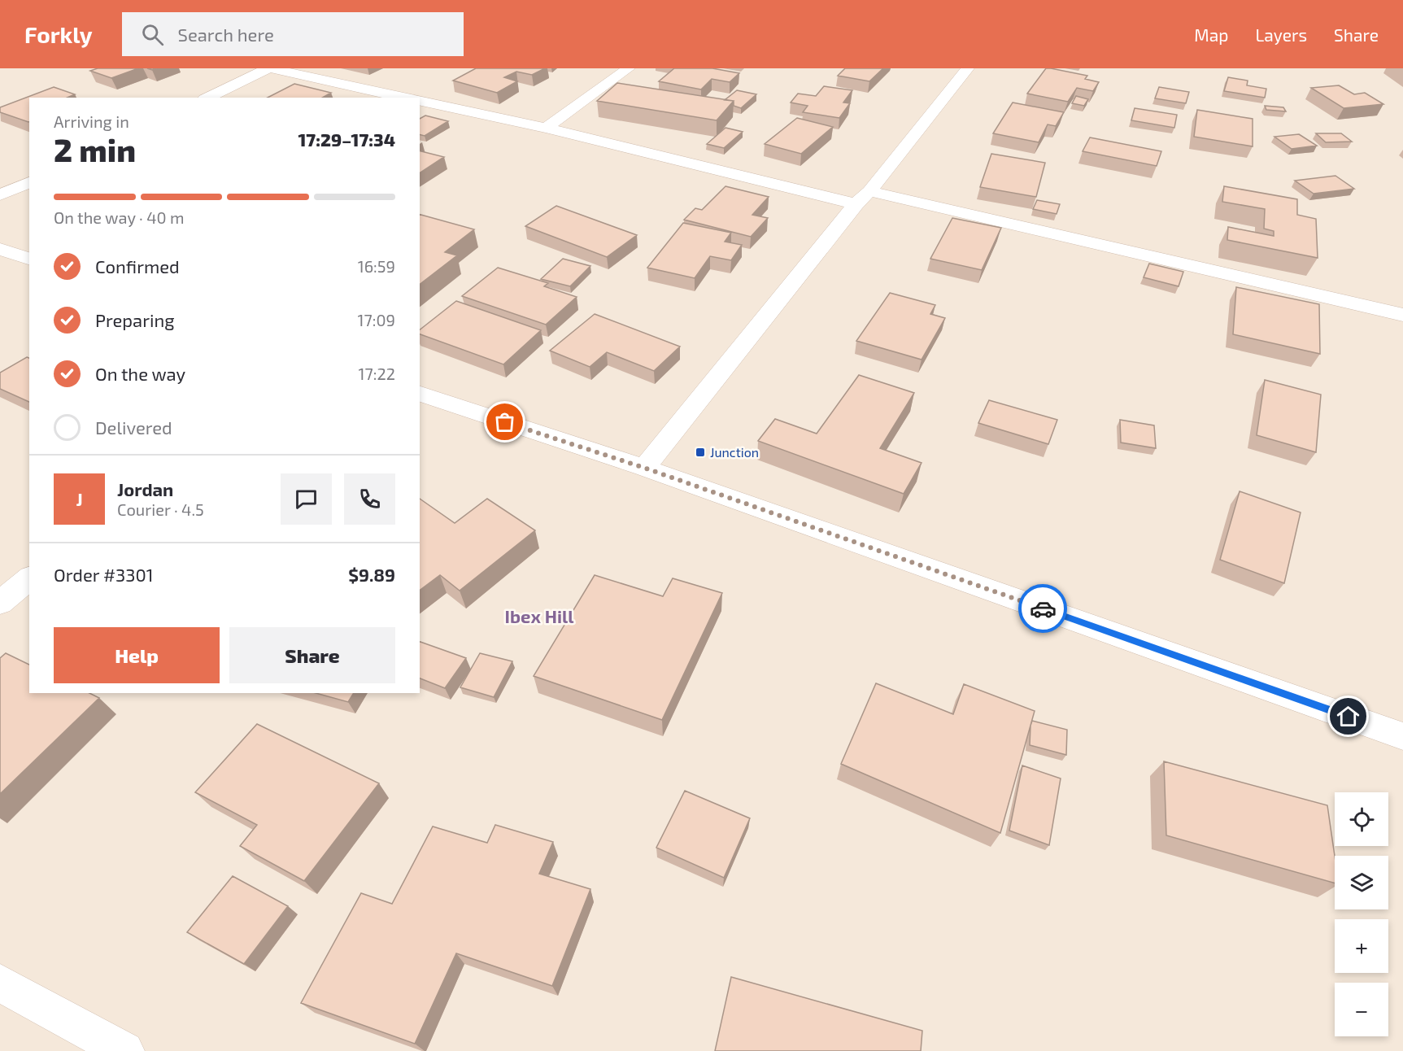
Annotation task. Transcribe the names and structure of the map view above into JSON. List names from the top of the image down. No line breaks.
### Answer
{"districts":["Ibex Hill"],"places":{"transit":["Junction"]},"page":{"header":"Forkly","search":"Search here","nav":["Map","Layers","Share"],"heading":["2 min","Arriving in","17:29–17:34"],"panel":["Jordan","Courier · 4.5","Order #3301","$9.89"],"bar":"On the way · 40 m","list":[["Confirmed","16:59"],["Preparing","17:09"],["On the way","17:22"],"Delivered"],"round":"J","buttons":["Help","Share"],"map_buttons":["+","−"]}}
